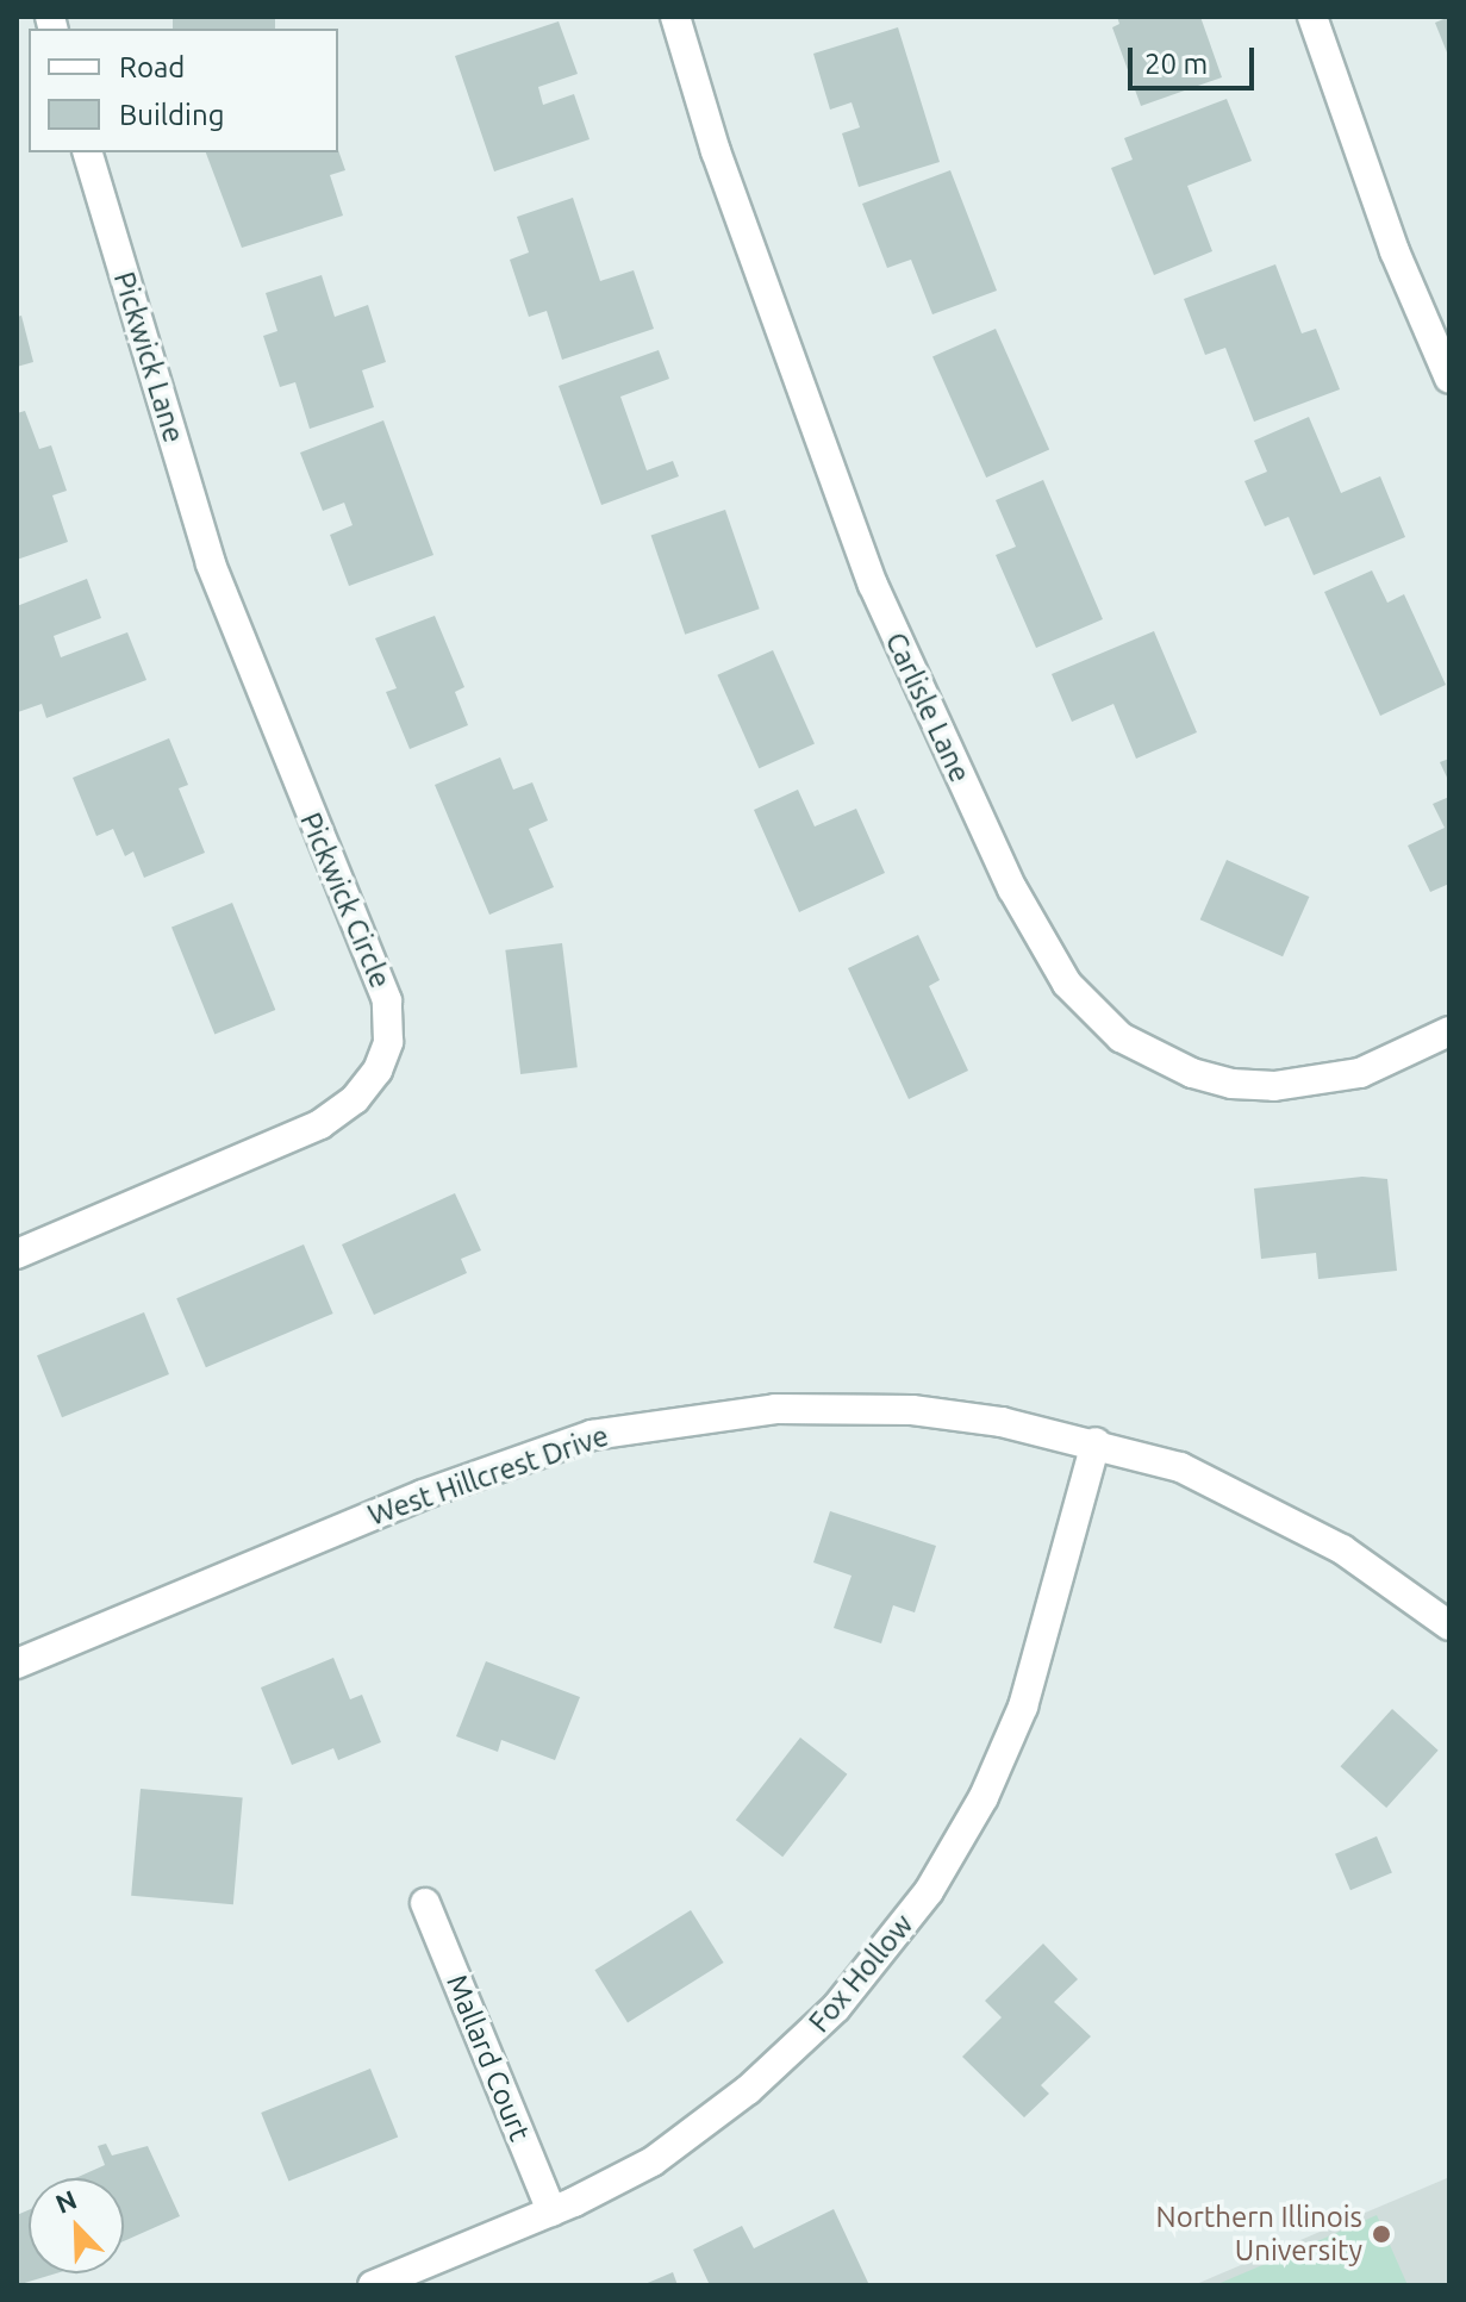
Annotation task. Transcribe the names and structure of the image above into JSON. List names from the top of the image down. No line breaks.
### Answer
{"streets":{"street":["Pickwick Lane","Carlisle Lane","Pickwick Circle","West Hillcrest Drive","Fox Hollow","Mallard Court"]},"crossings":[["Pickwick Lane","Pickwick Circle"],["West Hillcrest Drive","Fox Hollow"],["Fox Hollow","Mallard Court"]],"places":["Northern Illinois University"],"legend":["Road","Building"],"scale_bar":"20 m","north":"top left"}
